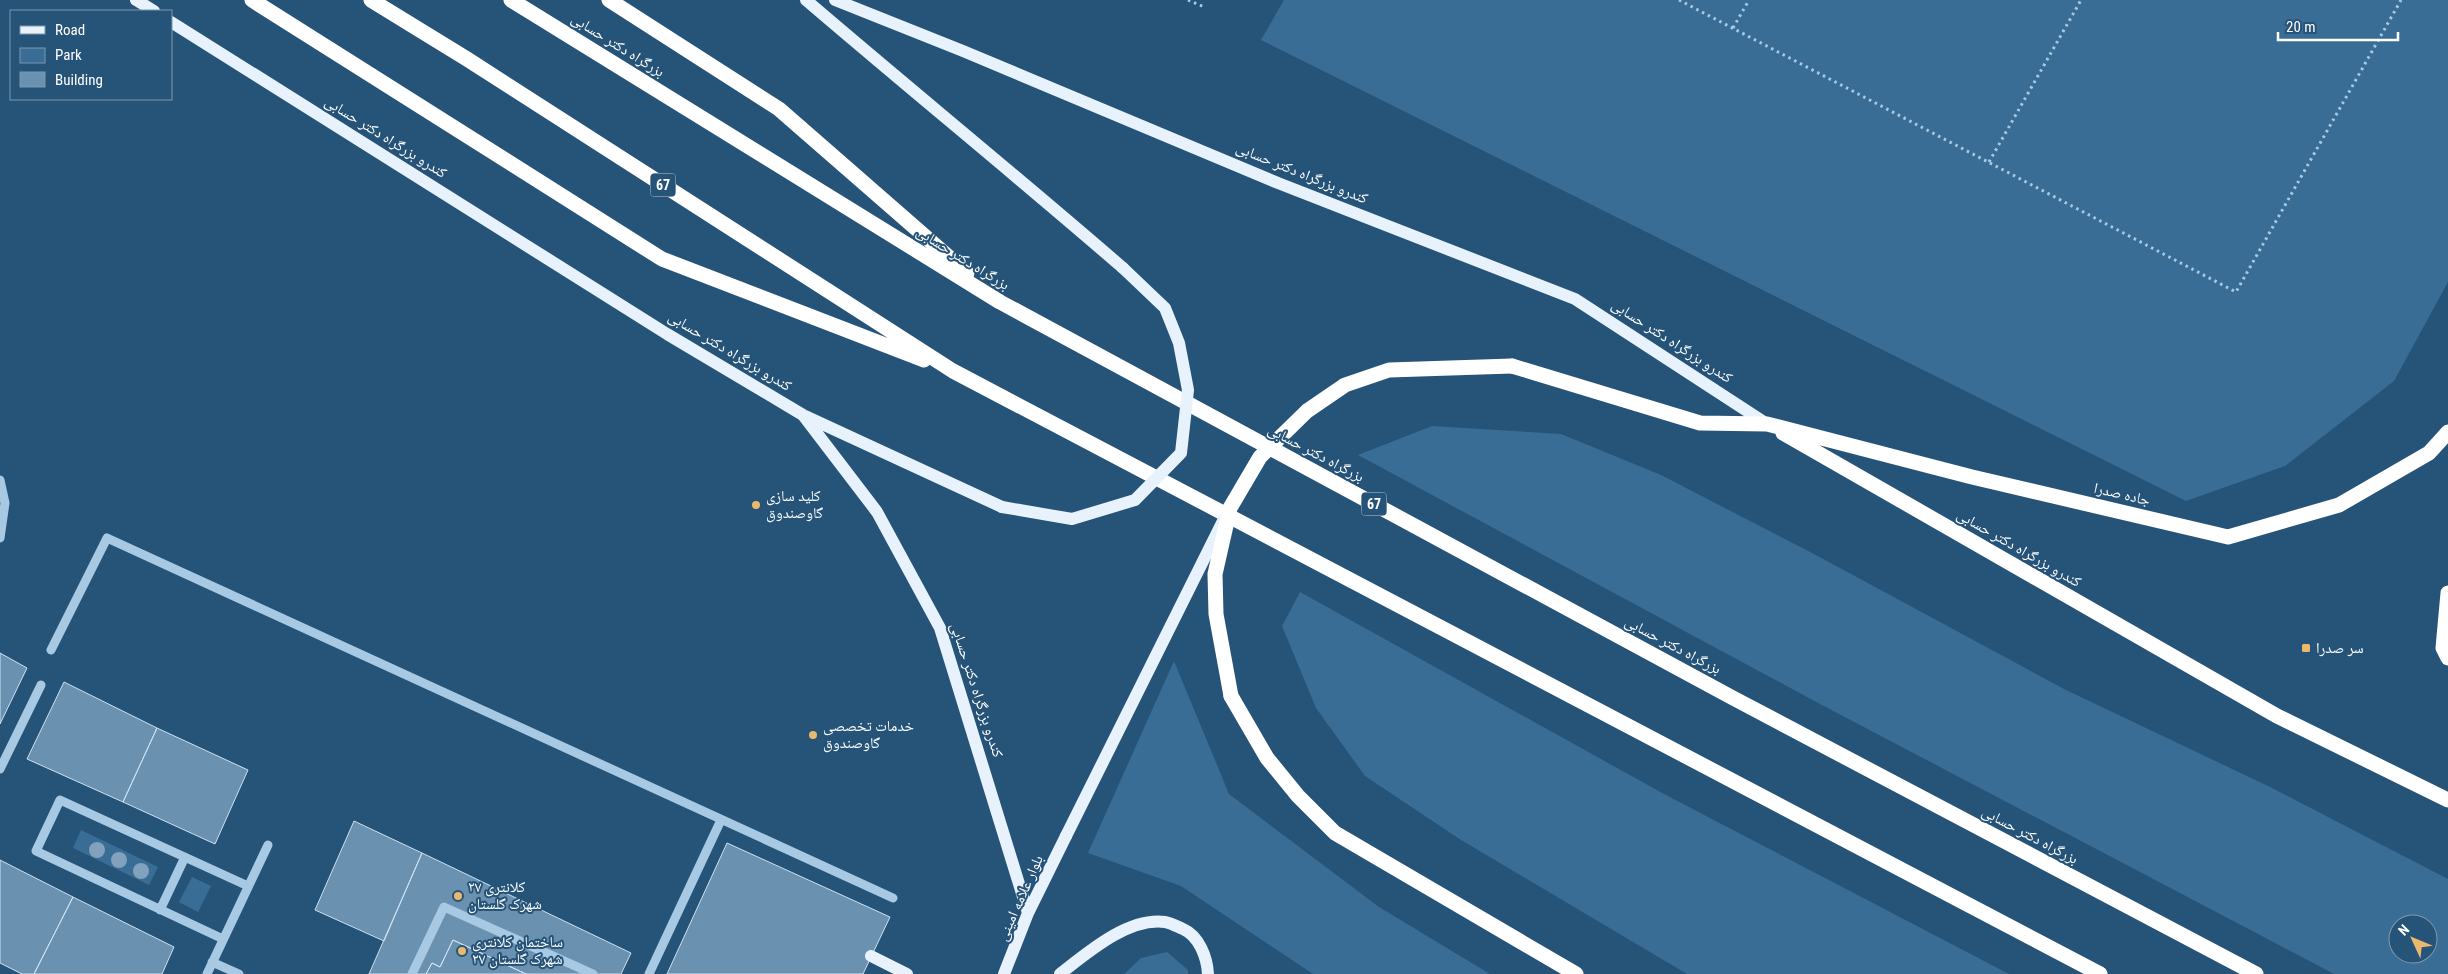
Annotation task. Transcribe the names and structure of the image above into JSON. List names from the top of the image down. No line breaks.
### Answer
{"streets":{"highway":["بزرگراه دکتر حسابی","کندرو بزرگراه دکتر حسابی","67","جاده صدرا"],"main road":["بلوار علامه امینی"]},"crossings":[["کندرو بزرگراه دکتر حسابی","جاده صدرا"],["کندرو بزرگراه دکتر حسابی","بلوار علامه امینی"],["جاده صدرا","بلوار علامه امینی"]],"places":{"other":["کلید سازی گاوصندوق","خدمات تخصصی گاوصندوق","کلانتری ۲۷ شهرک گلستان","ساختمان کلانتری ۲۷ شهرک گلستان"],"transit":["سر صدرا"]},"legend":["Road","Park","Building"],"scale_bar":"20 m","north":"top left"}
